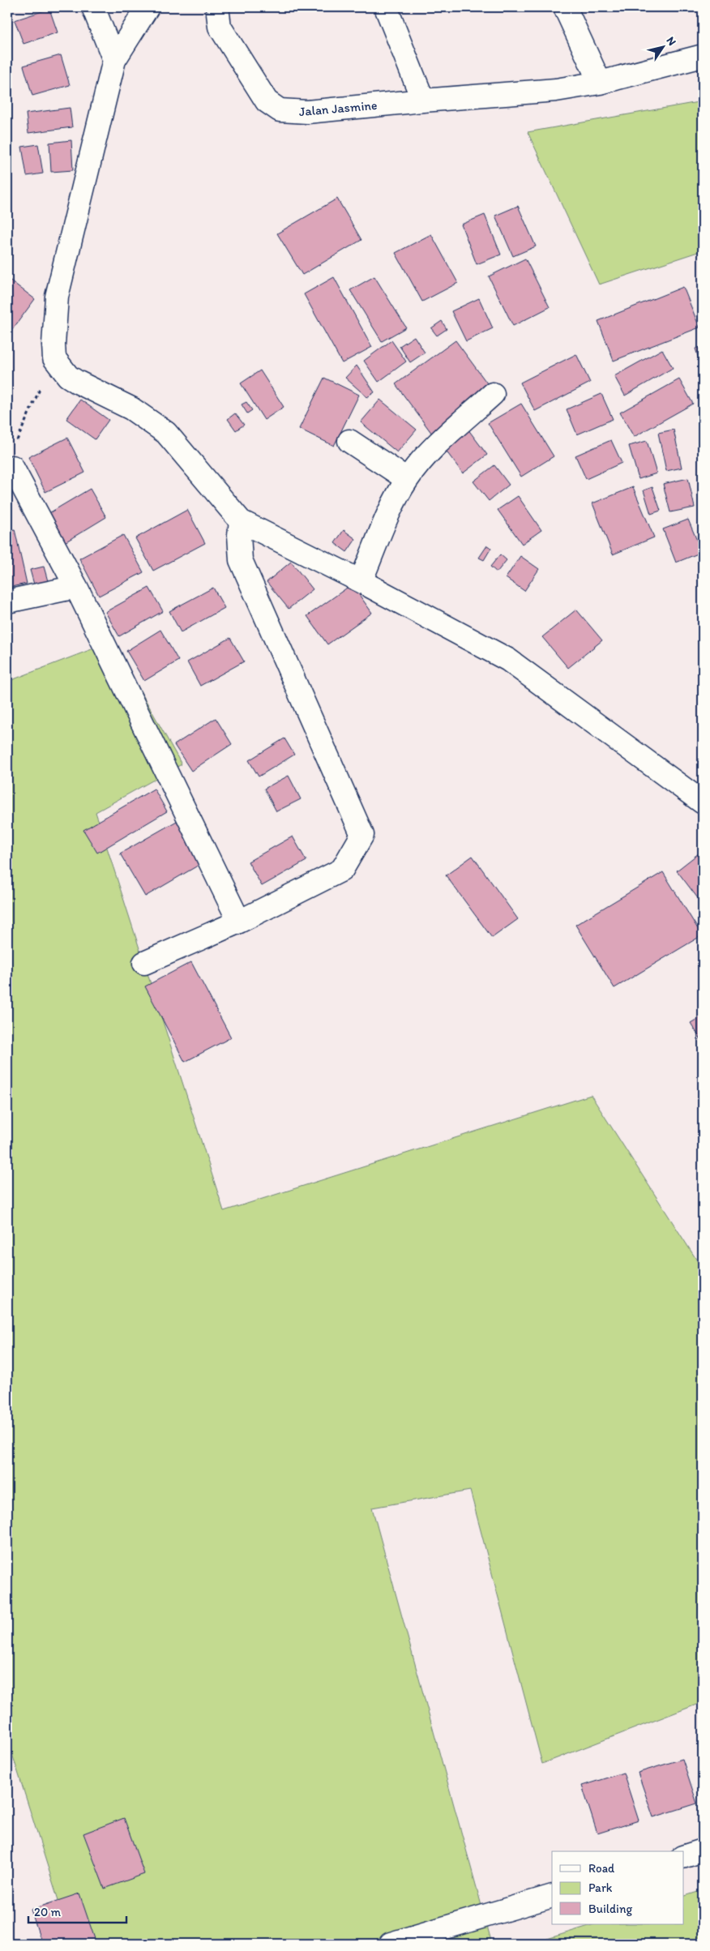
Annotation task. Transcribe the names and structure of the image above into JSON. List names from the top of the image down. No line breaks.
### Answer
{"streets":{"street":["Jalan Jasmine"]},"legend":["Road","Park","Building"],"scale_bar":"20 m","north":"top right"}
